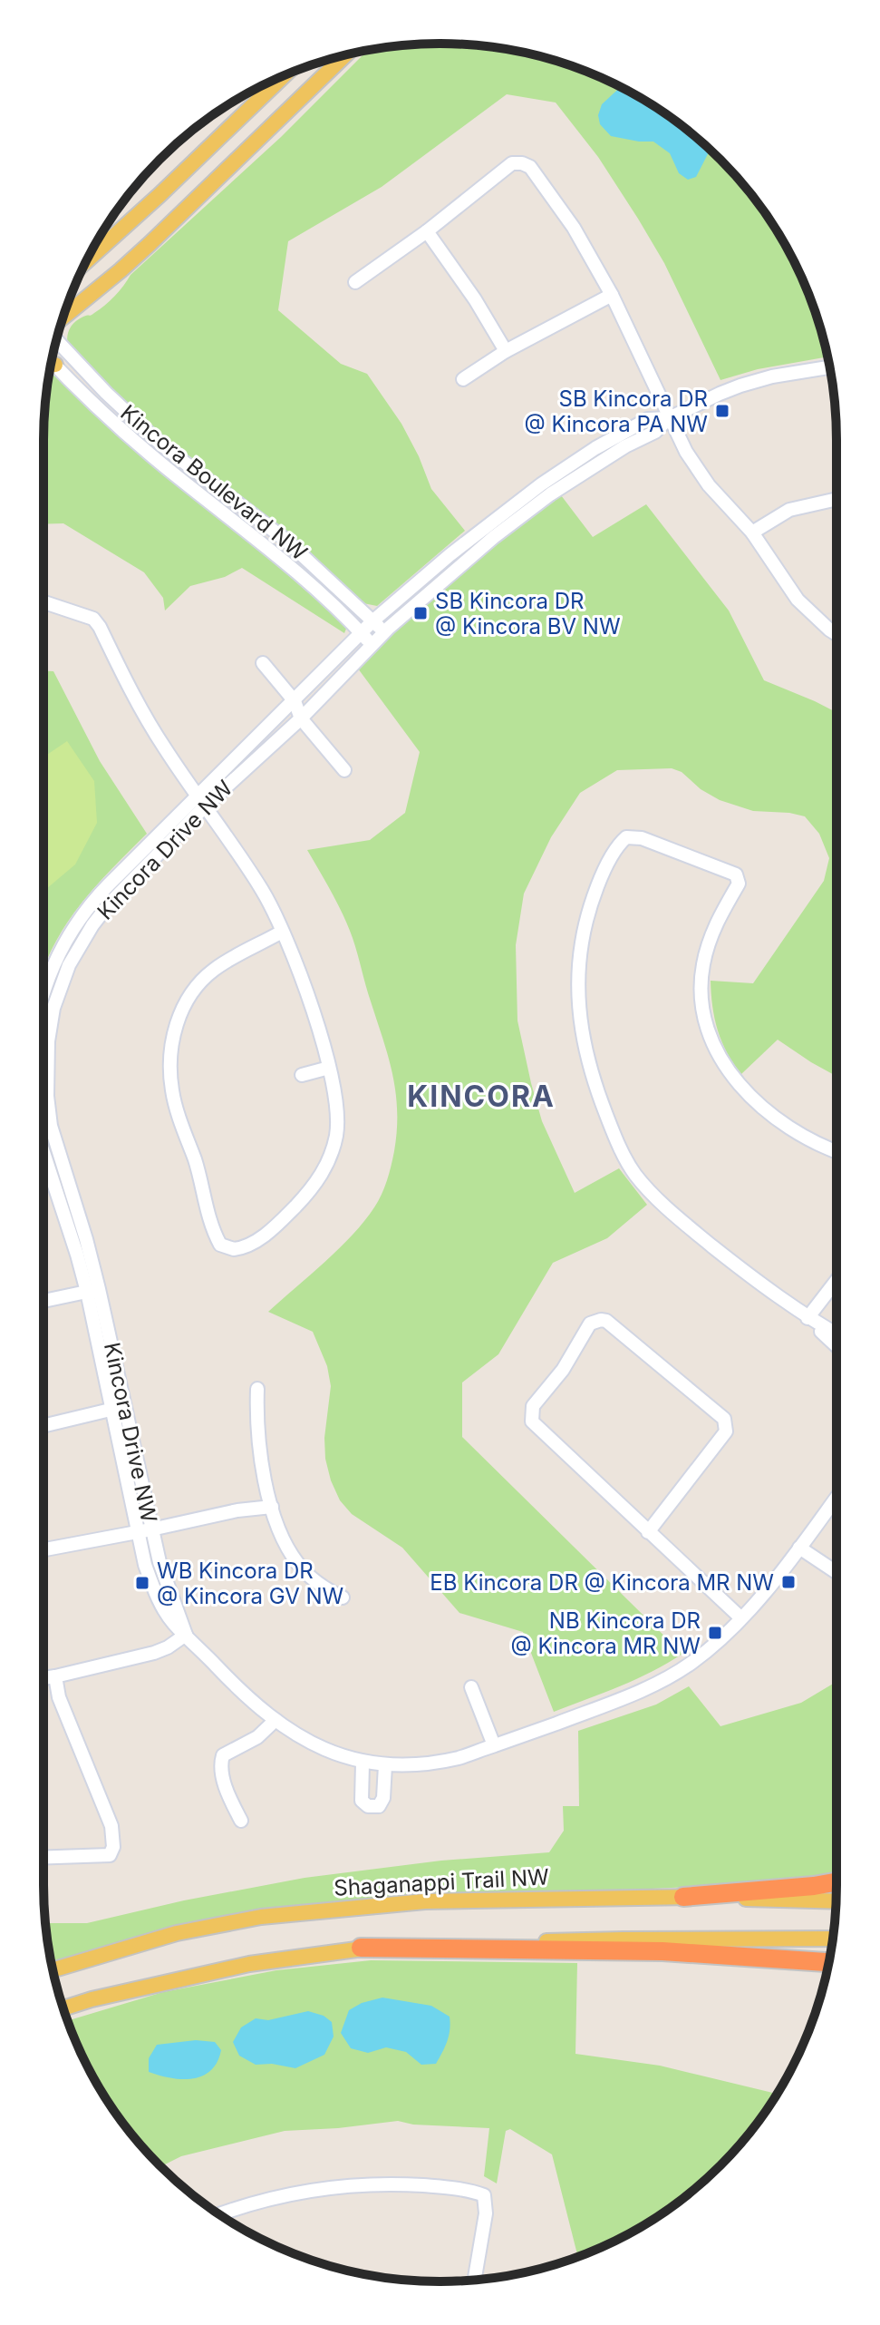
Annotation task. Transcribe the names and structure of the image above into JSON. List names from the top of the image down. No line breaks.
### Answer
{"streets":{"main road":["Shaganappi Trail NW"],"street":["Kincora Boulevard NW","Kincora Drive NW"]},"crossings":[["Kincora Boulevard NW","Kincora Drive NW"]],"districts":["KINCORA"],"places":{"transit":["SB Kincora DR @ Kincora PA NW","SB Kincora DR @ Kincora BV NW","EB Kincora DR @ Kincora MR NW","WB Kincora DR @ Kincora GV NW","NB Kincora DR @ Kincora MR NW"]}}
